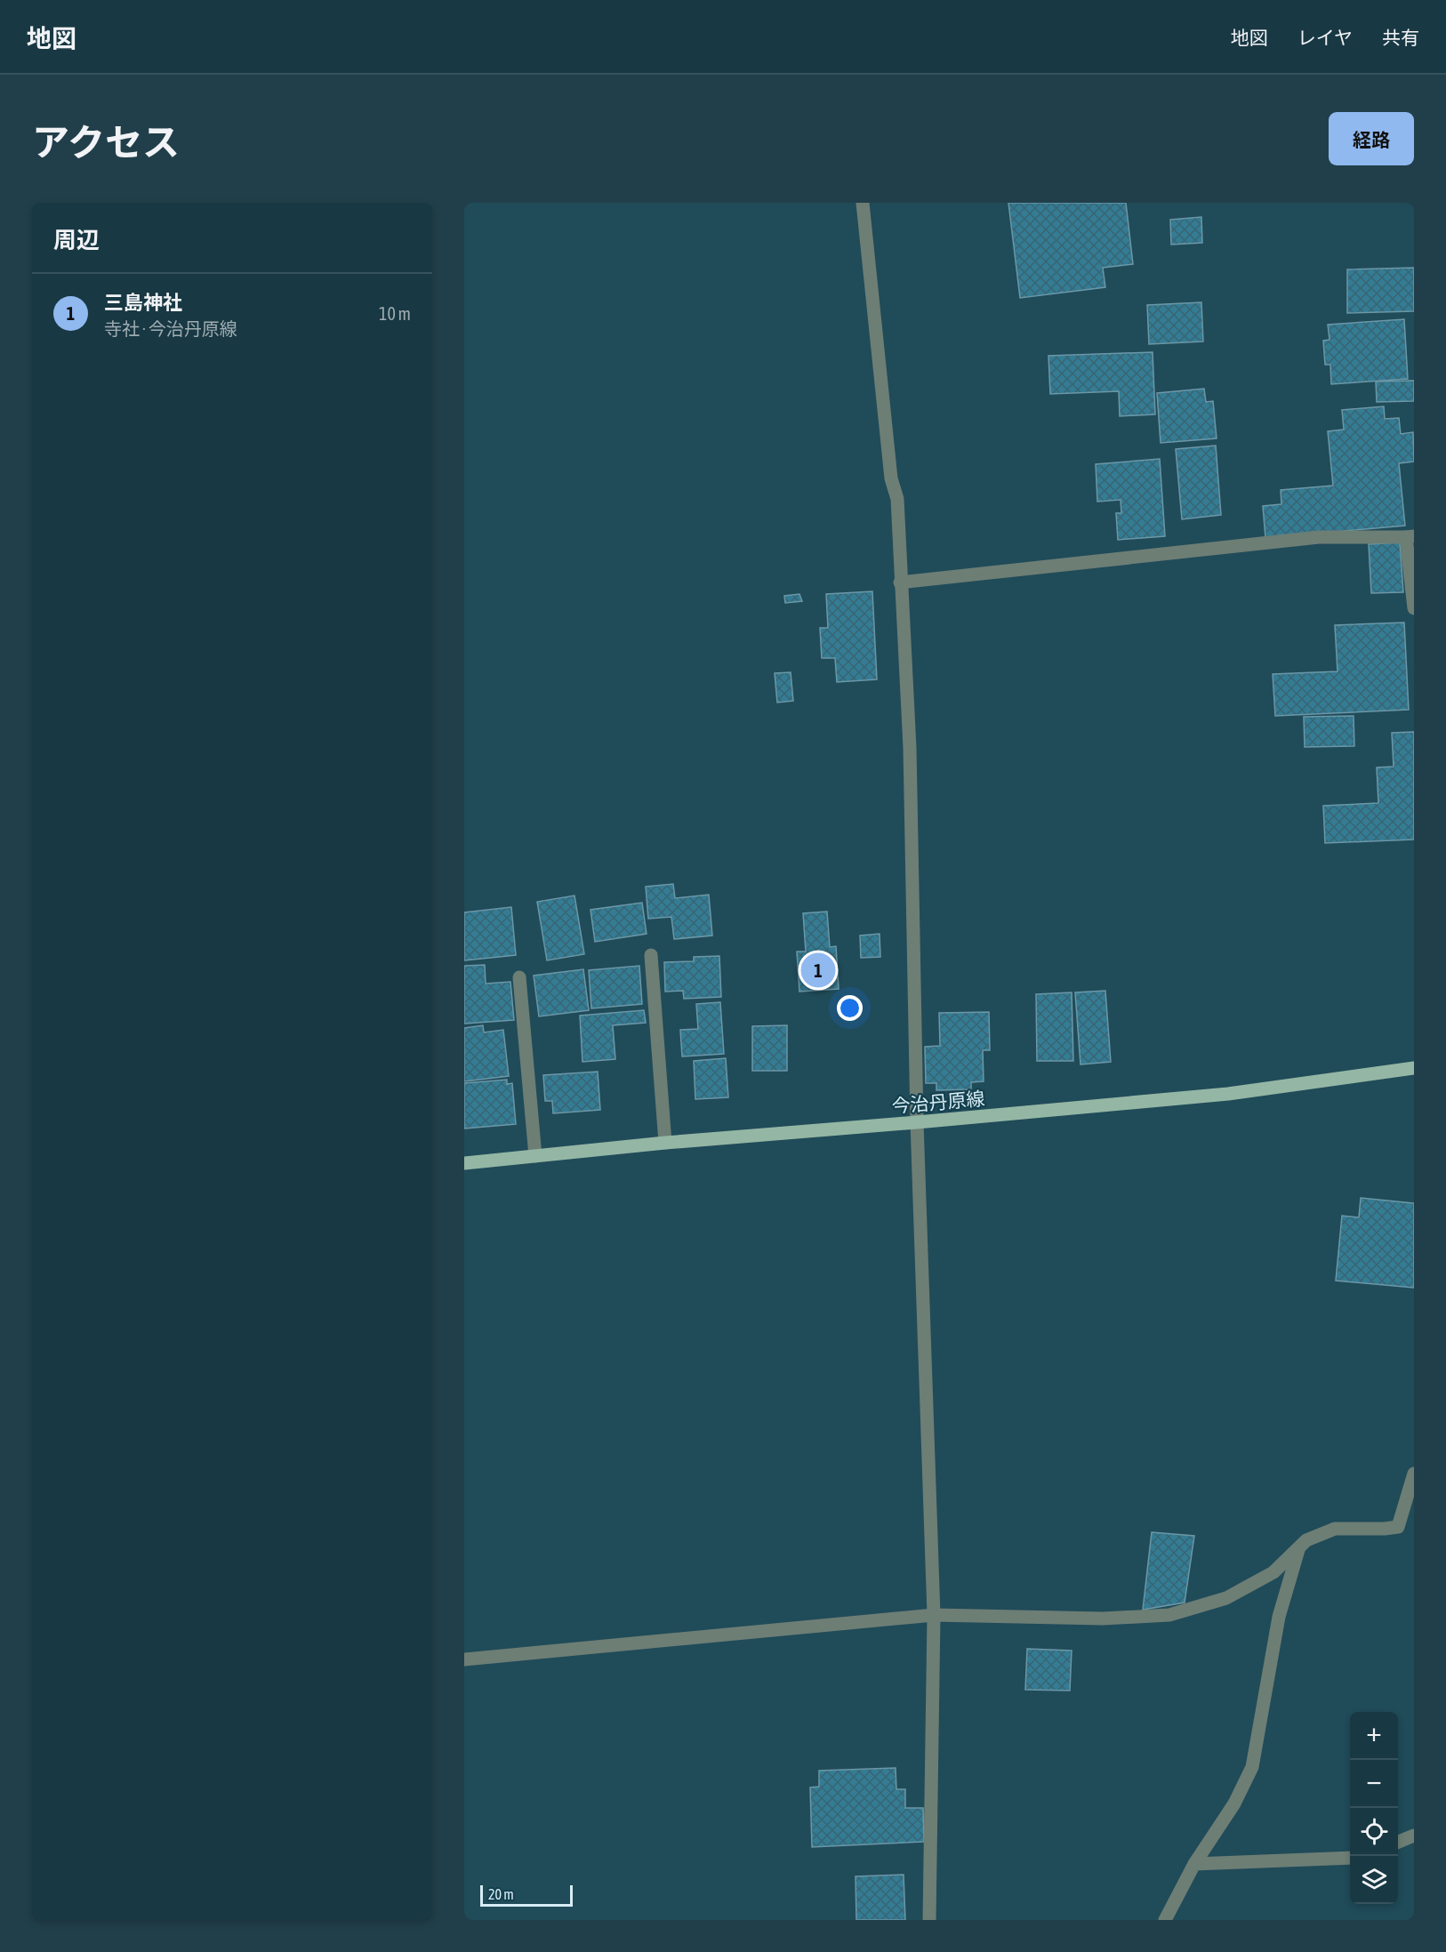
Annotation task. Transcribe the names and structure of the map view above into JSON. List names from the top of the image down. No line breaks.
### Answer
{"streets":{"main road":["今治丹原線"]},"scale_bar":"20 m","page":{"header":"地図","nav":["地図","レイヤ","共有"],"title":"アクセス","buttons":"経路","heading":"周辺","list":[{"mark":"1","name":"三島神社","note":"寺社 · 今治丹原線","value":"10 m"}],"pins":"1","map_buttons":["+","−"],"scale":"20 m"}}
